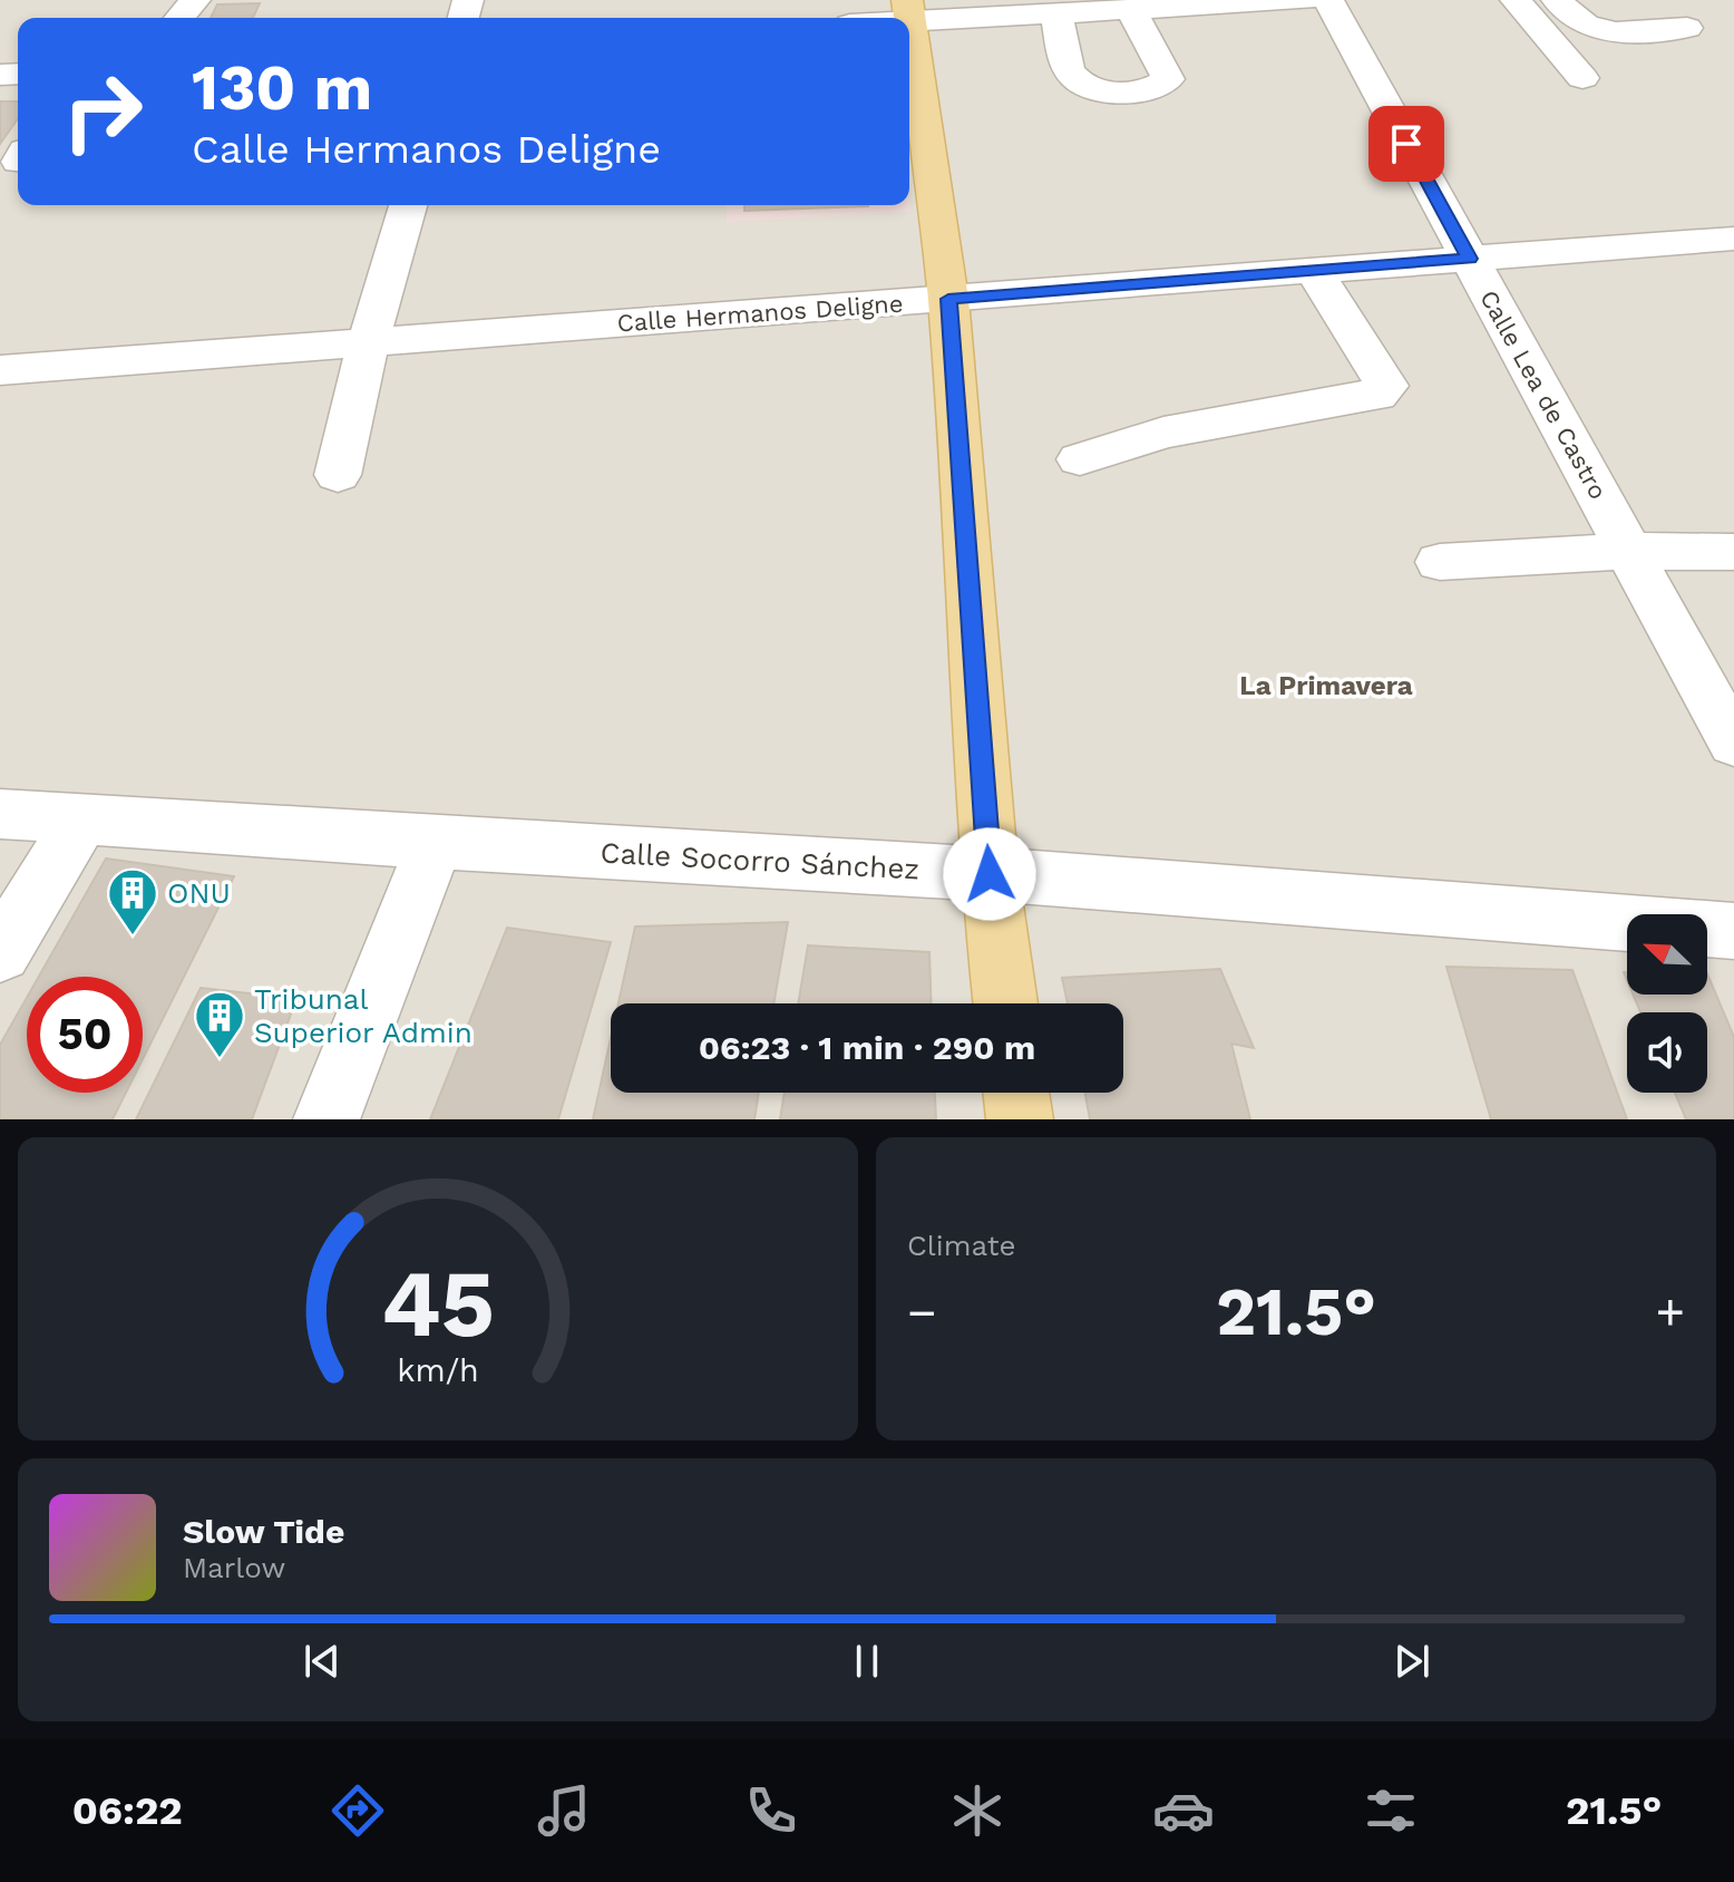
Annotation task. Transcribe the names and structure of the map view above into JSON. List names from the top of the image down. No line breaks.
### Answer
{"streets":{"street":["Calle Hermanos Deligne","Calle Lea de Castro","Calle Socorro Sánchez"]},"crossings":[["Calle Hermanos Deligne","Calle Lea de Castro"]],"districts":["La Primavera"],"places":{"building":["ONU","Tribunal Superior Admin"]},"north":"top left","page":{"turn":["130 m","Calle Hermanos Deligne"],"limit":"50","trip":"06:23 · 1 min · 290 m","tile":"Climate","heat":["−","21.5°","+"],"song":["Slow Tide","Marlow"],"tabs":["06:22","21.5°"],"gauge":["45","km/h"]}}
